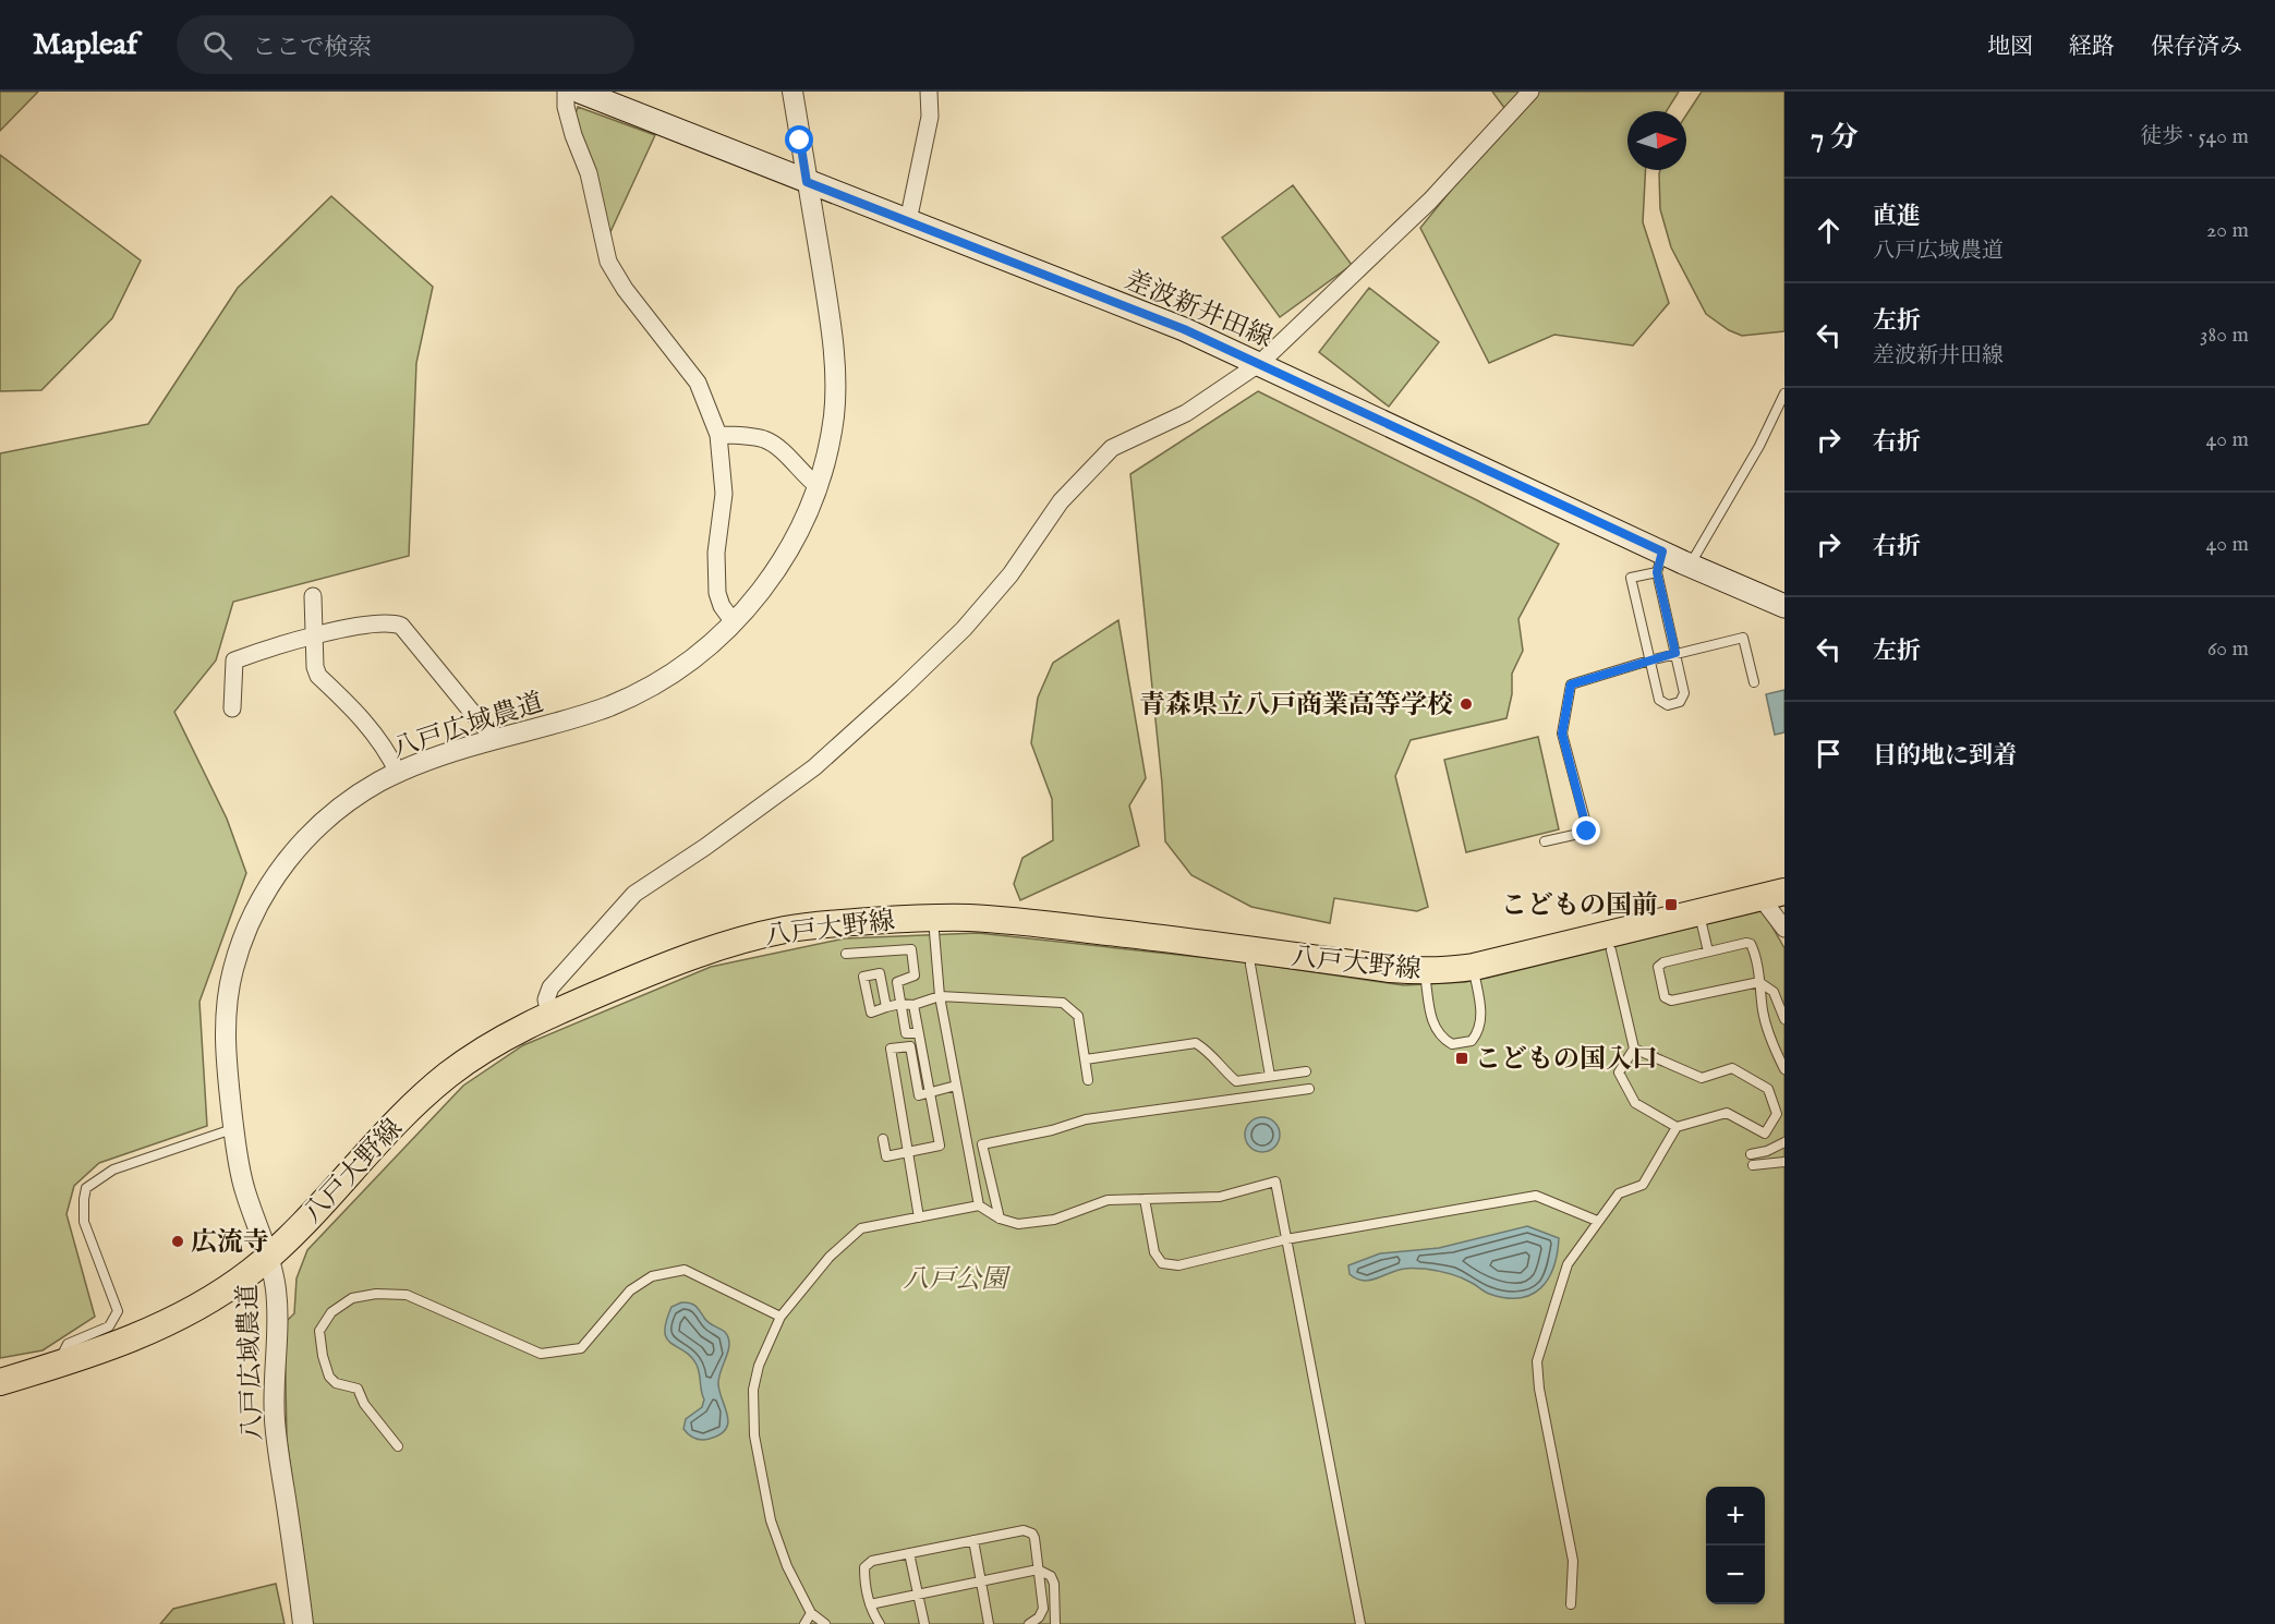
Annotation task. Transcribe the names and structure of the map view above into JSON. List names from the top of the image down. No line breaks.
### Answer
{"streets":{"main road":["差波新井田線","八戸大野線"],"street":["八戸広域農道"]},"crossings":[["差波新井田線","八戸広域農道"],["八戸広域農道","八戸大野線"]],"parks":["八戸公園"],"places":{"other":["青森県立八戸商業高等学校","広流寺"],"transit":["こどもの国前","こどもの国入口"]},"north":"right","page":{"header":"Mapleaf","search":"ここで検索","nav":["地図","経路","保存済み"],"heading":["7 分","徒歩 · 540 m"],"list":[["直進","八戸広域農道","20 m"],["左折","差波新井田線","380 m"],["右折","40 m"],["右折","40 m"],["左折","60 m"],"目的地に到着"],"map_buttons":["+","−"]}}
